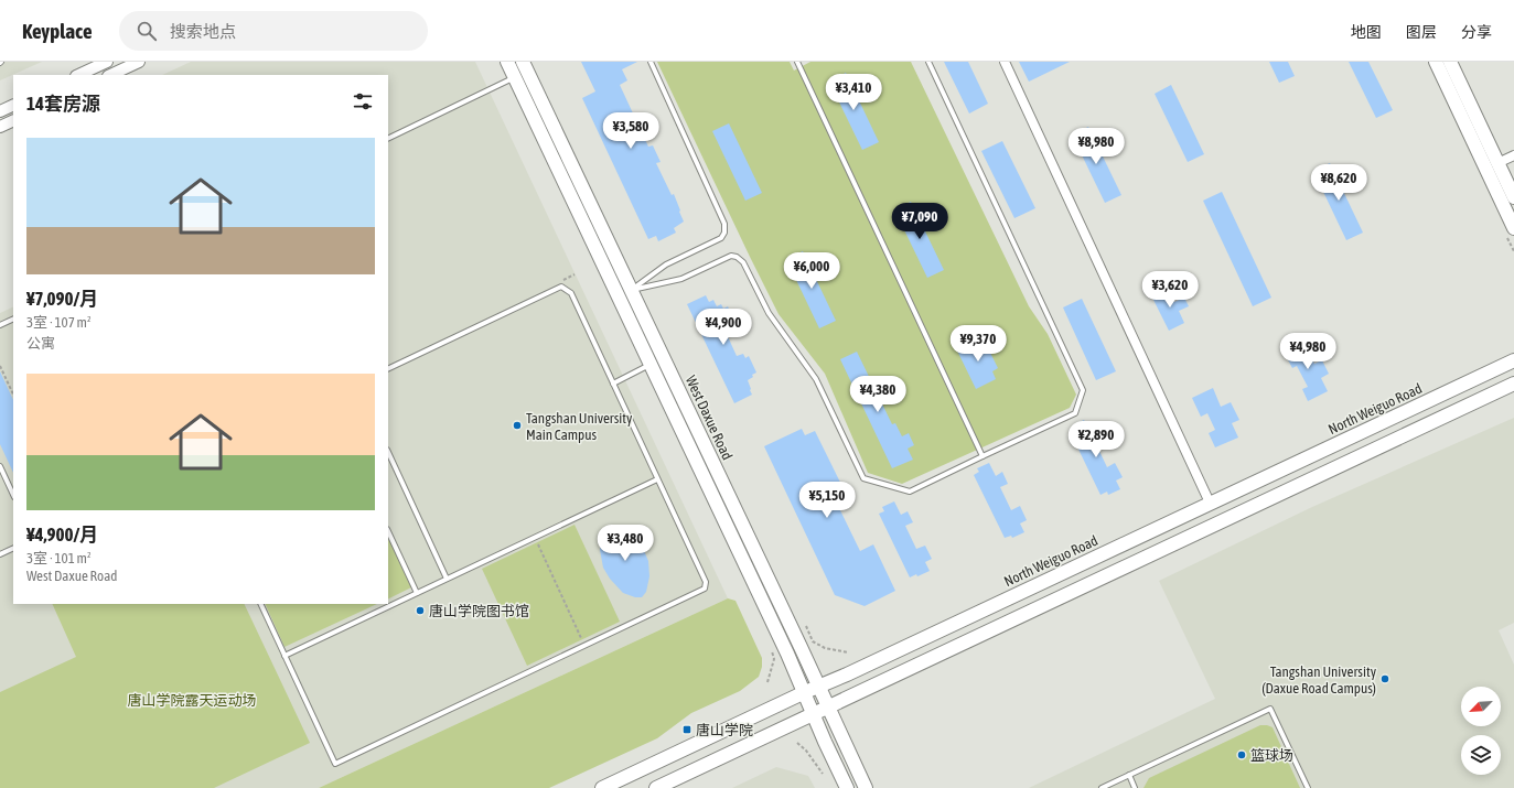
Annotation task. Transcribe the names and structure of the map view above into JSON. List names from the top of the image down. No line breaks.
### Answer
{"streets":{"main road":["North Weiguo Road","West Daxue Road"]},"crossings":[["North Weiguo Road","West Daxue Road"]],"parks":["唐山学院露天运动场"],"places":{"other":["Tangshan University Main Campus","唐山学院图书馆","Tangshan University (Daxue Road Campus)","篮球场"],"transit":["唐山学院"]},"north":"bottom left","page":{"header":"Keyplace","search":"搜索地点","nav":["地图","图层","分享"],"price":["¥3,410","¥3,580","¥8,980","¥8,620","¥7,090","¥6,000","¥3,620","¥4,900","¥9,370","¥4,980","¥4,380","¥2,890","¥5,150","¥3,480"],"heading":"14套房源","list":[{"name":"¥7,090/月","note":"3室 · 107 m² · 公寓"},{"name":"¥4,900/月","note":"3室 · 101 m² · West Daxue Road"}]}}
